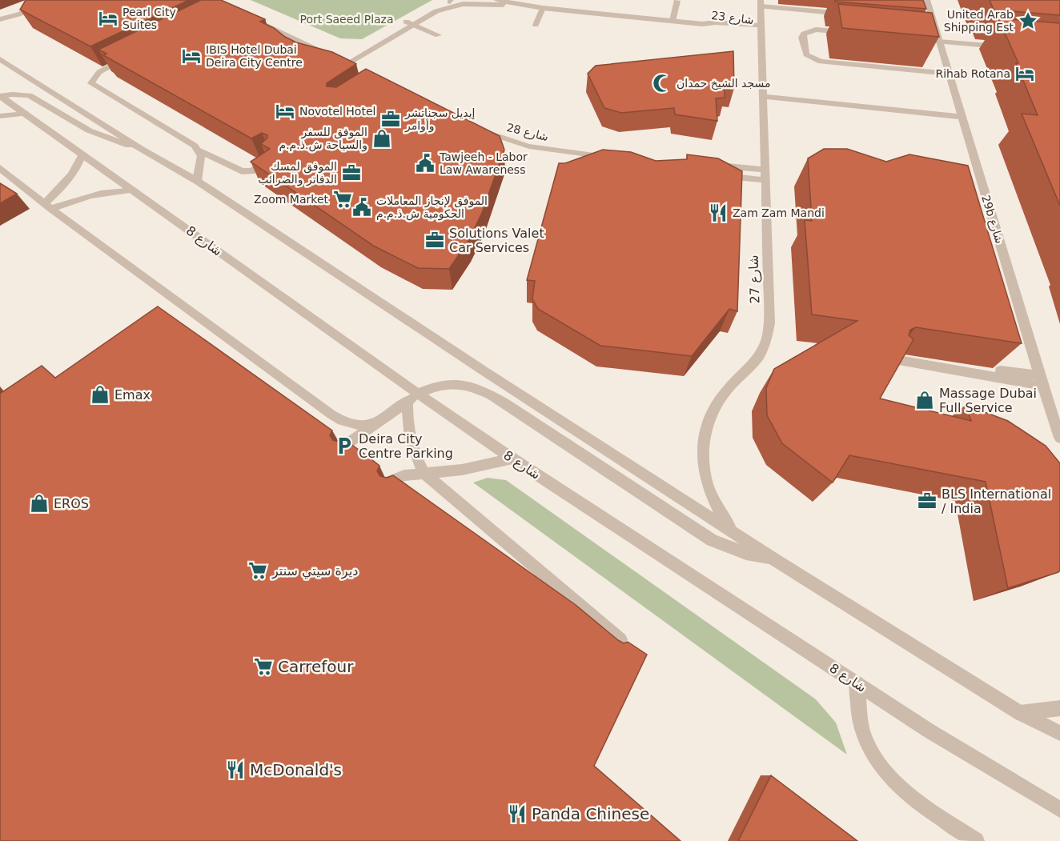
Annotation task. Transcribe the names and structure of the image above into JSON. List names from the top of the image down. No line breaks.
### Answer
{"streets":{"street":["شارع 23","شارع 28","29b شارع","شارع 8","شارع 27"]},"crossings":[["شارع 23","شارع 27"]],"parks":["Port Saeed Plaza"],"places":{"hotel":["Pearl City Suites","IBIS Hotel Dubai Deira City Centre","Rihab Rotana","Novotel Hotel"],"place":["United Arab Shipping Est"],"mosque":["مسجد الشيخ حمدان"],"office":["إيديل سجناتشر وأوامر","الموفق لمسك الدفاتر والضرائب","Solutions Valet Car Services","BLS International / India"],"shop":["الموفق للسفر والسياحة ش.ذ.م.م","Emax","Massage Dubai Full Service","EROS"],"public building":["Tawjeeh - Labor Law Awareness","الموفق لإنجاز المعاملات الحكومية ش.ذ.م.م"],"supermarket":["Zoom Market","ديرة سيتي سنتر","Carrefour"],"restaurant":["Zam Zam Mandi","McDonald's","Panda Chinese"],"parking":["Deira City Centre Parking"]}}
